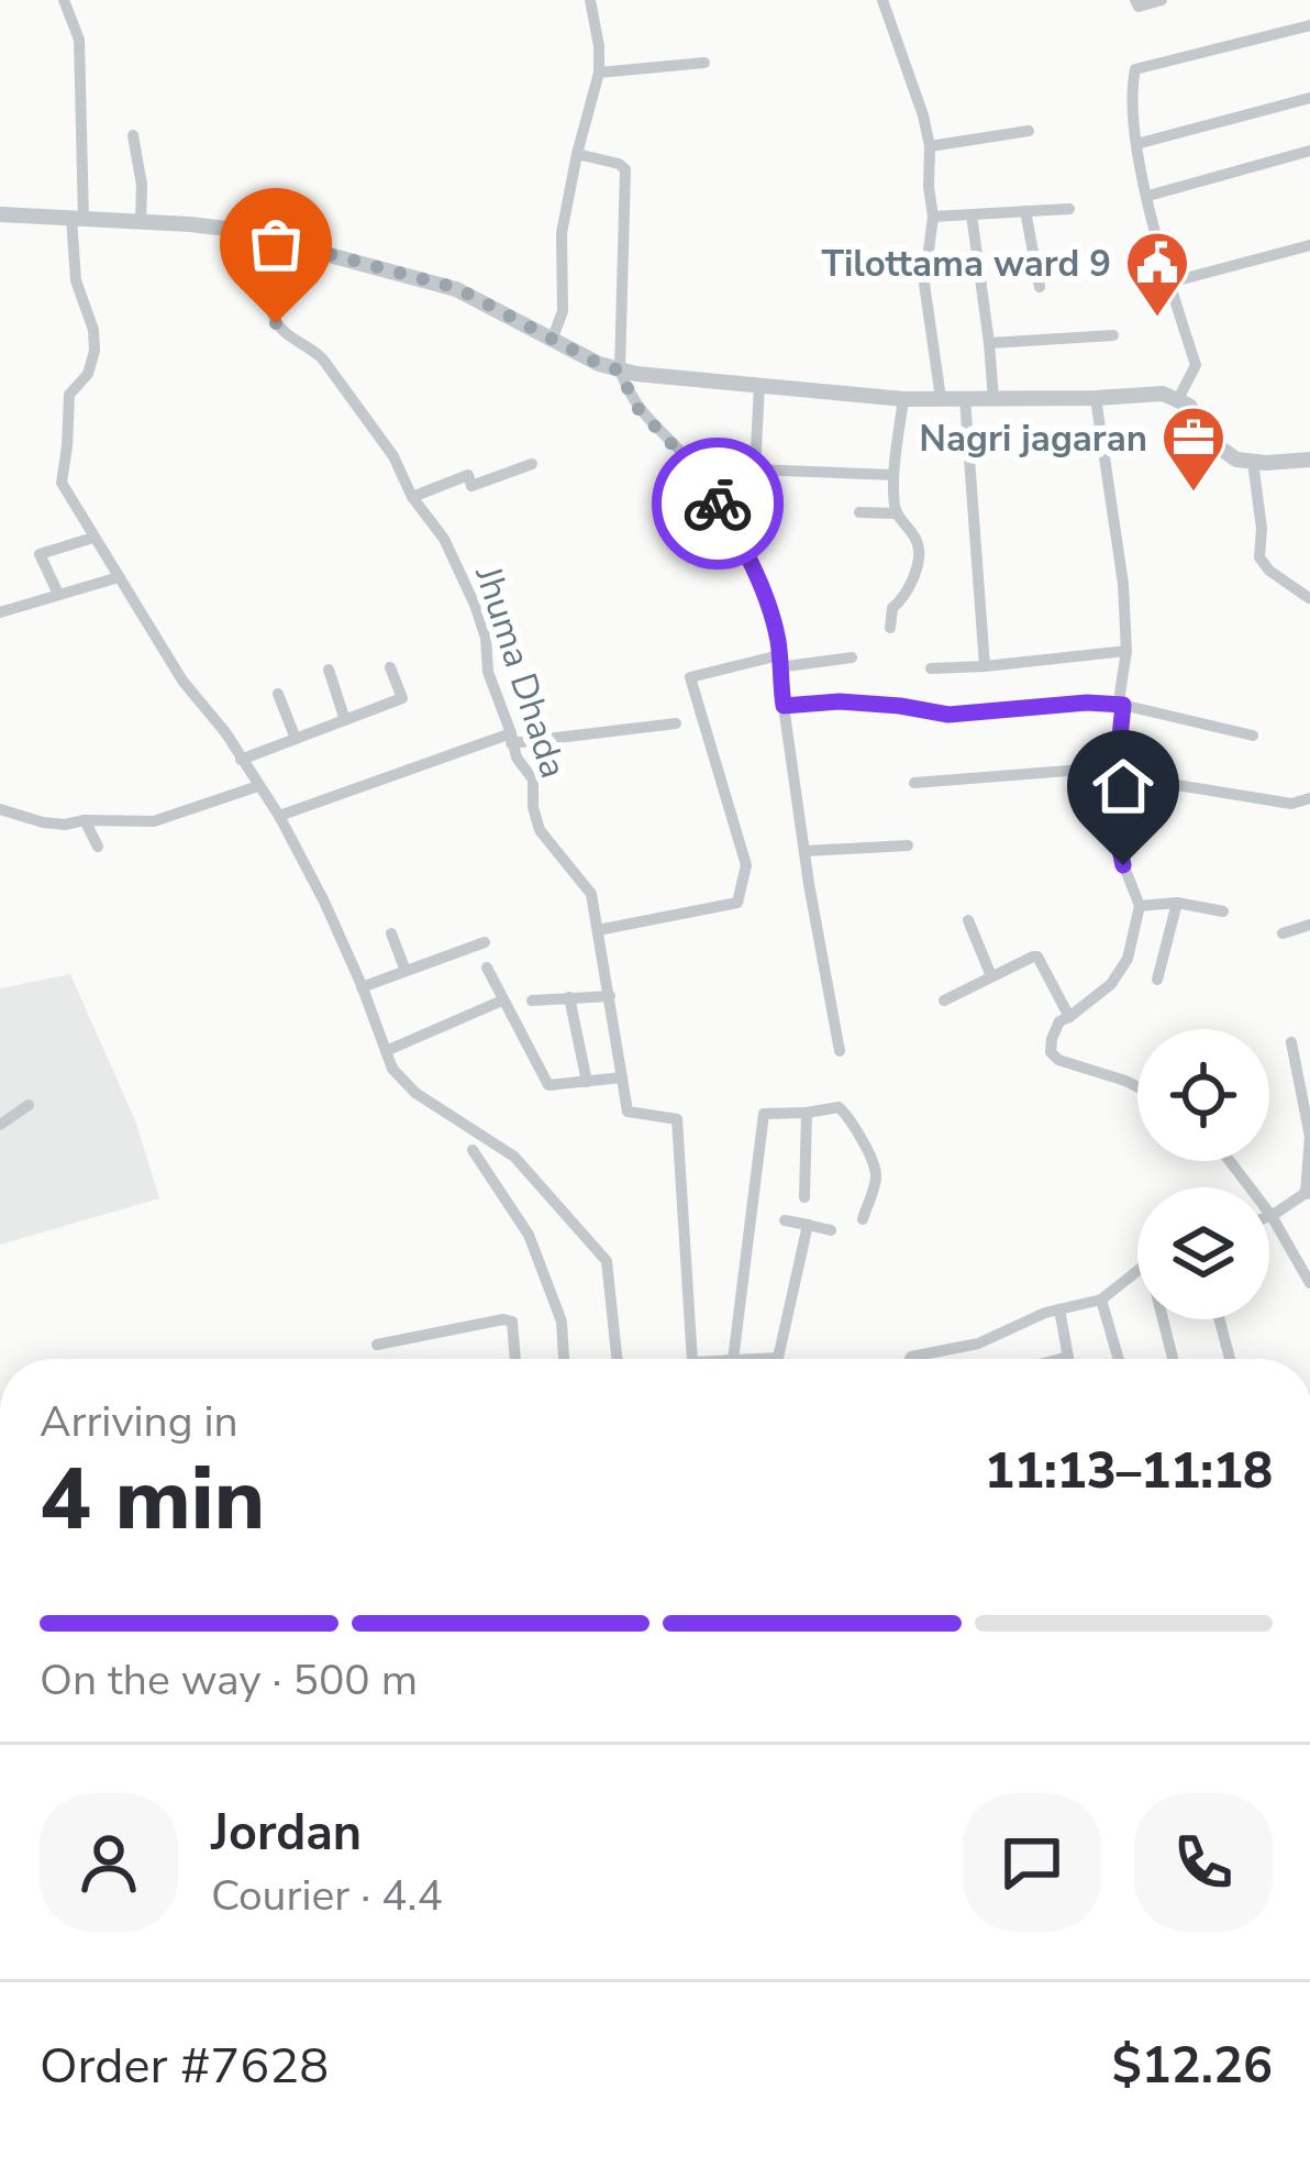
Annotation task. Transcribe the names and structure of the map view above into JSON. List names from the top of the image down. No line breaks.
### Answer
{"streets":{"street":["Jhuma Dhada"]},"places":{"public building":["Tilottama ward 9"],"office":["Nagri jagaran"]},"page":{"heading":["4 min","Arriving in","11:13–11:18"],"panel":["Jordan","Courier · 4.4","Order #7628","$12.26"],"bar":"On the way · 500 m"}}
